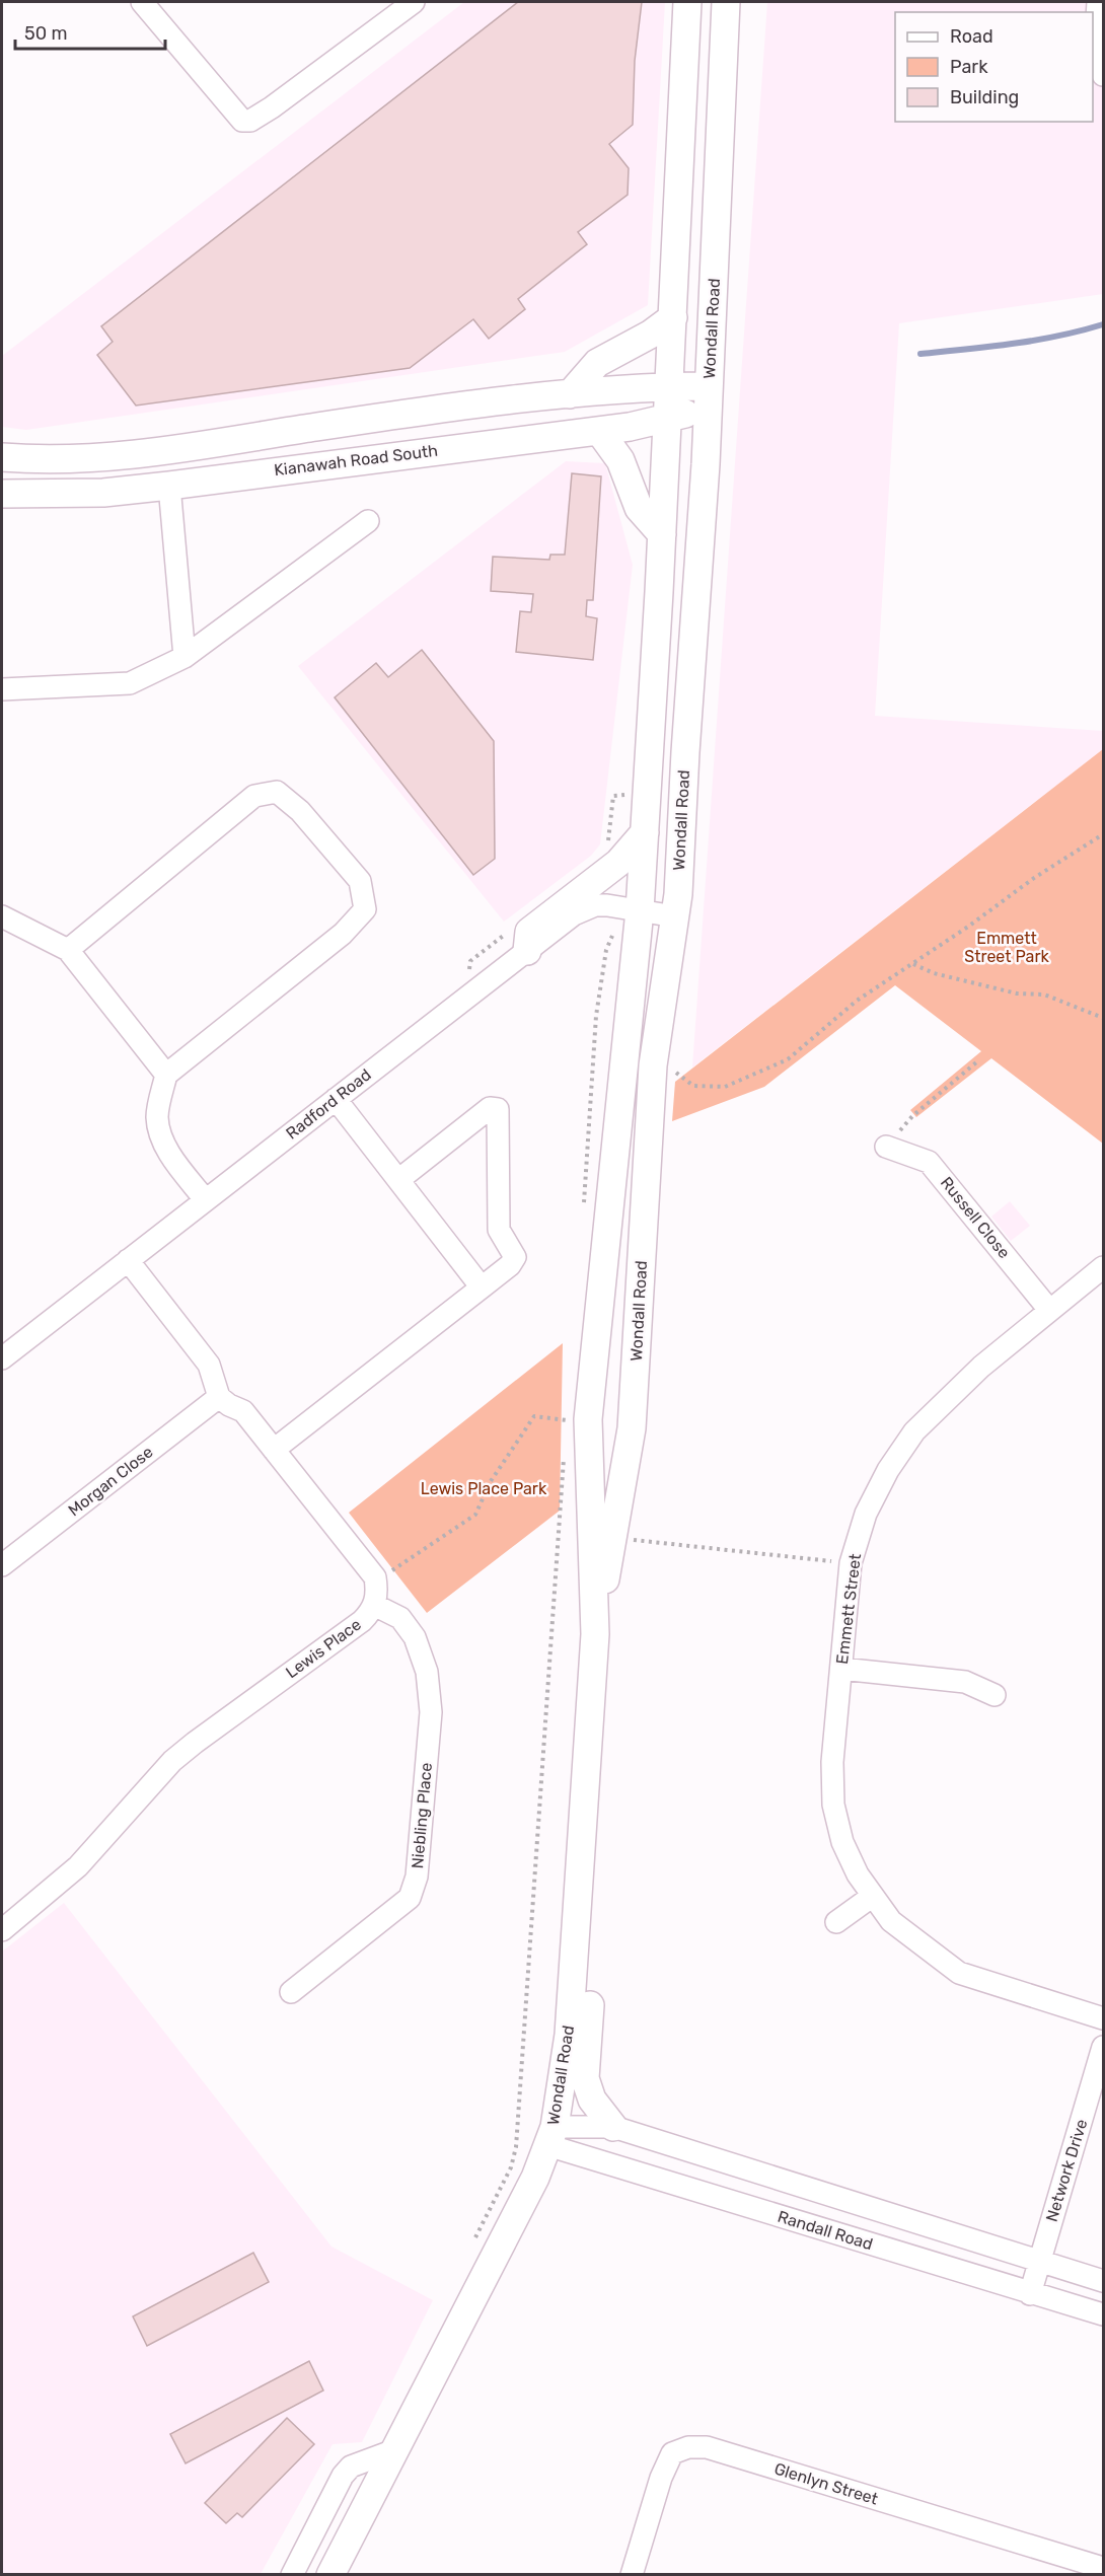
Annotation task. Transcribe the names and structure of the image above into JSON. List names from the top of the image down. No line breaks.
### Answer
{"streets":{"main road":["Wondall Road","Kianawah Road South"],"street":["Radford Road","Russell Close","Morgan Close","Emmett Street","Lewis Place","Niebling Place","Network Drive","Randall Road","Glenlyn Street"]},"crossings":[["Wondall Road","Kianawah Road South"],["Wondall Road","Radford Road"],["Wondall Road","Randall Road"],["Russell Close","Emmett Street"],["Lewis Place","Niebling Place"],["Network Drive","Randall Road"]],"parks":["Emmett Street Park","Lewis Place Park"],"legend":["Road","Park","Building"],"scale_bar":"50 m"}
